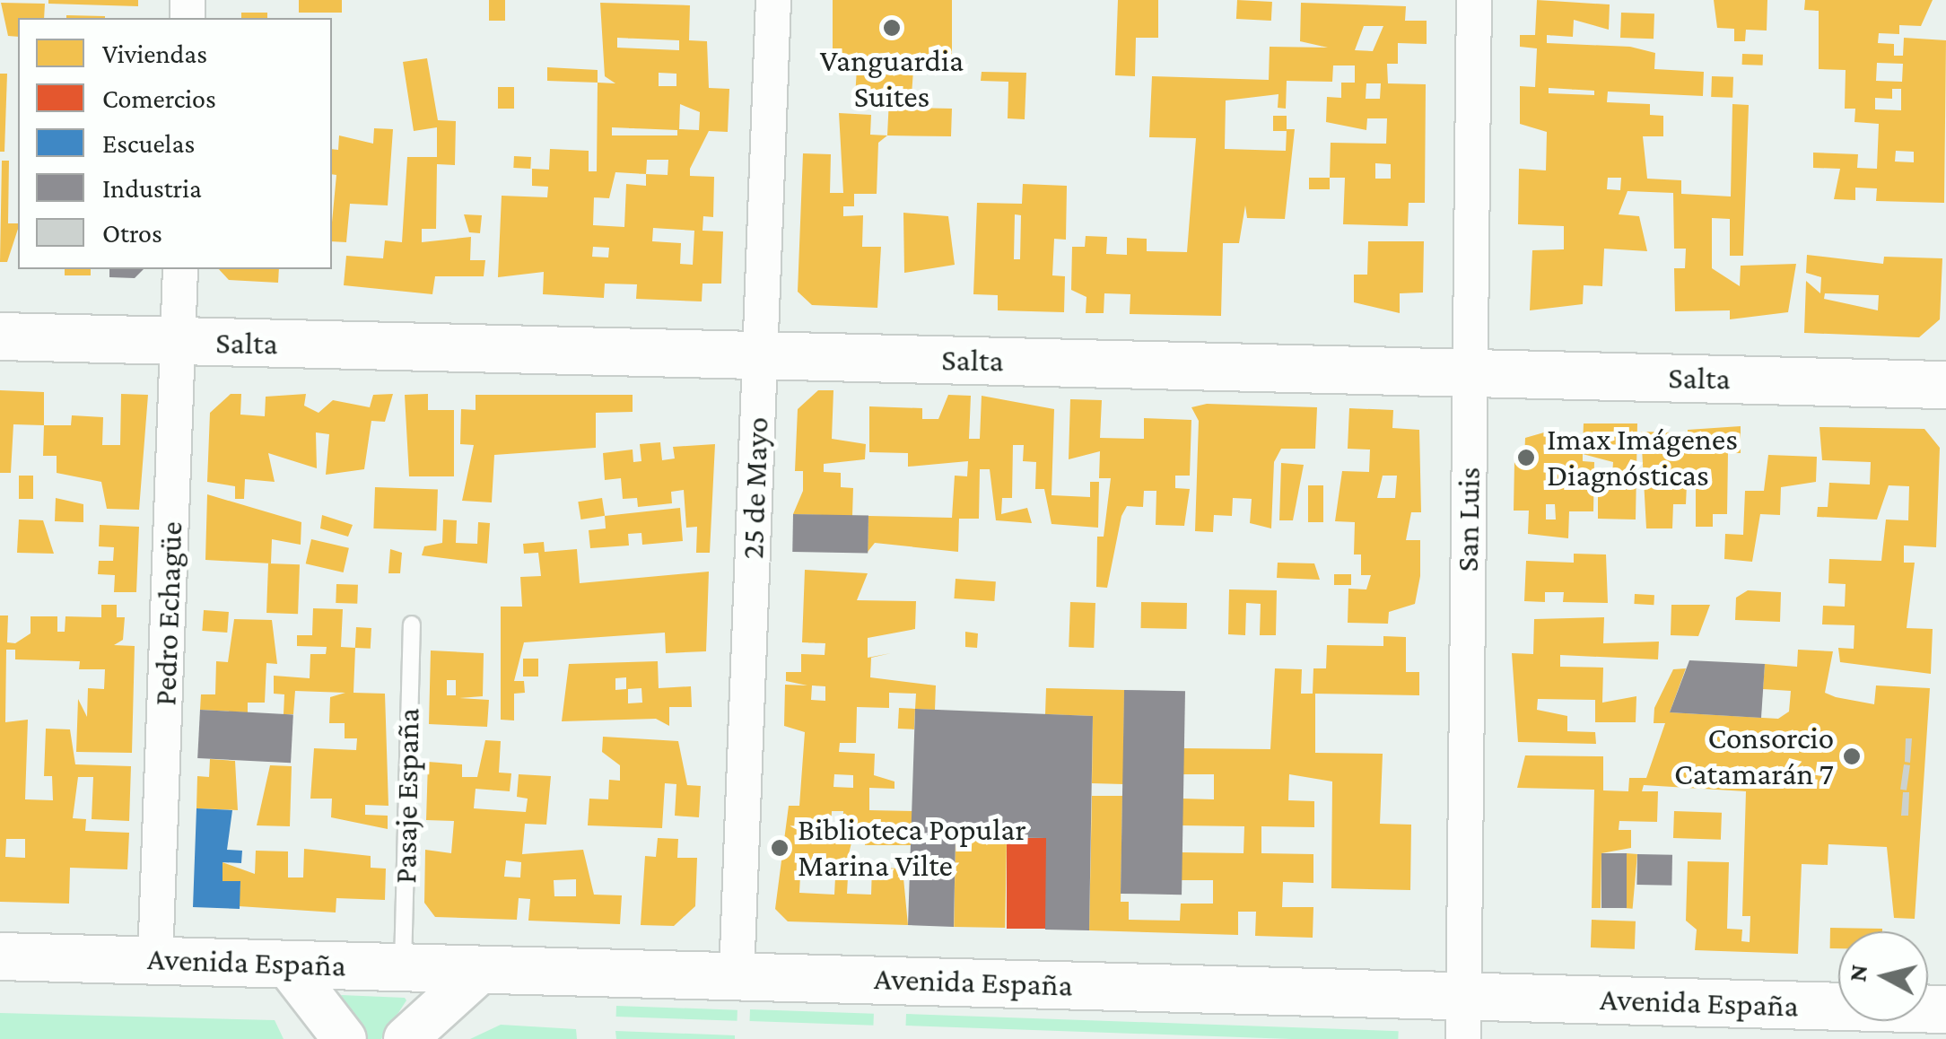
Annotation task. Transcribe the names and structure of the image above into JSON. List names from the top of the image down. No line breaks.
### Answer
{"streets":{"main road":["Salta","Avenida España"],"street":["25 de Mayo","San Luis","Pedro Echagüe"],"lane":["Pasaje España"]},"crossings":[["Salta","25 de Mayo"],["Salta","San Luis"],["Salta","Pedro Echagüe"],["25 de Mayo","Avenida España"],["San Luis","Avenida España"],["Pedro Echagüe","Avenida España"],["Pasaje España","Avenida España"]],"places":["Vanguardia Suites","Imax Imágenes Diagnósticas","Consorcio Catamarán 7","Biblioteca Popular Marina Vilte"],"legend":["Viviendas","Comercios","Escuelas","Industria","Otros"],"north":"left"}
